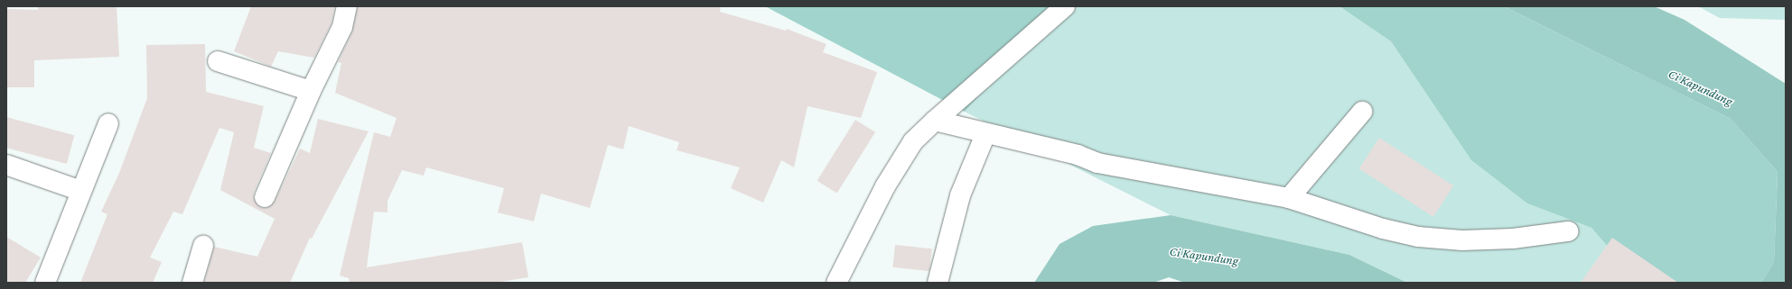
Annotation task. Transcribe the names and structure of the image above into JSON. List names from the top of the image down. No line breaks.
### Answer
{"water":["Ci Kapundung"]}
